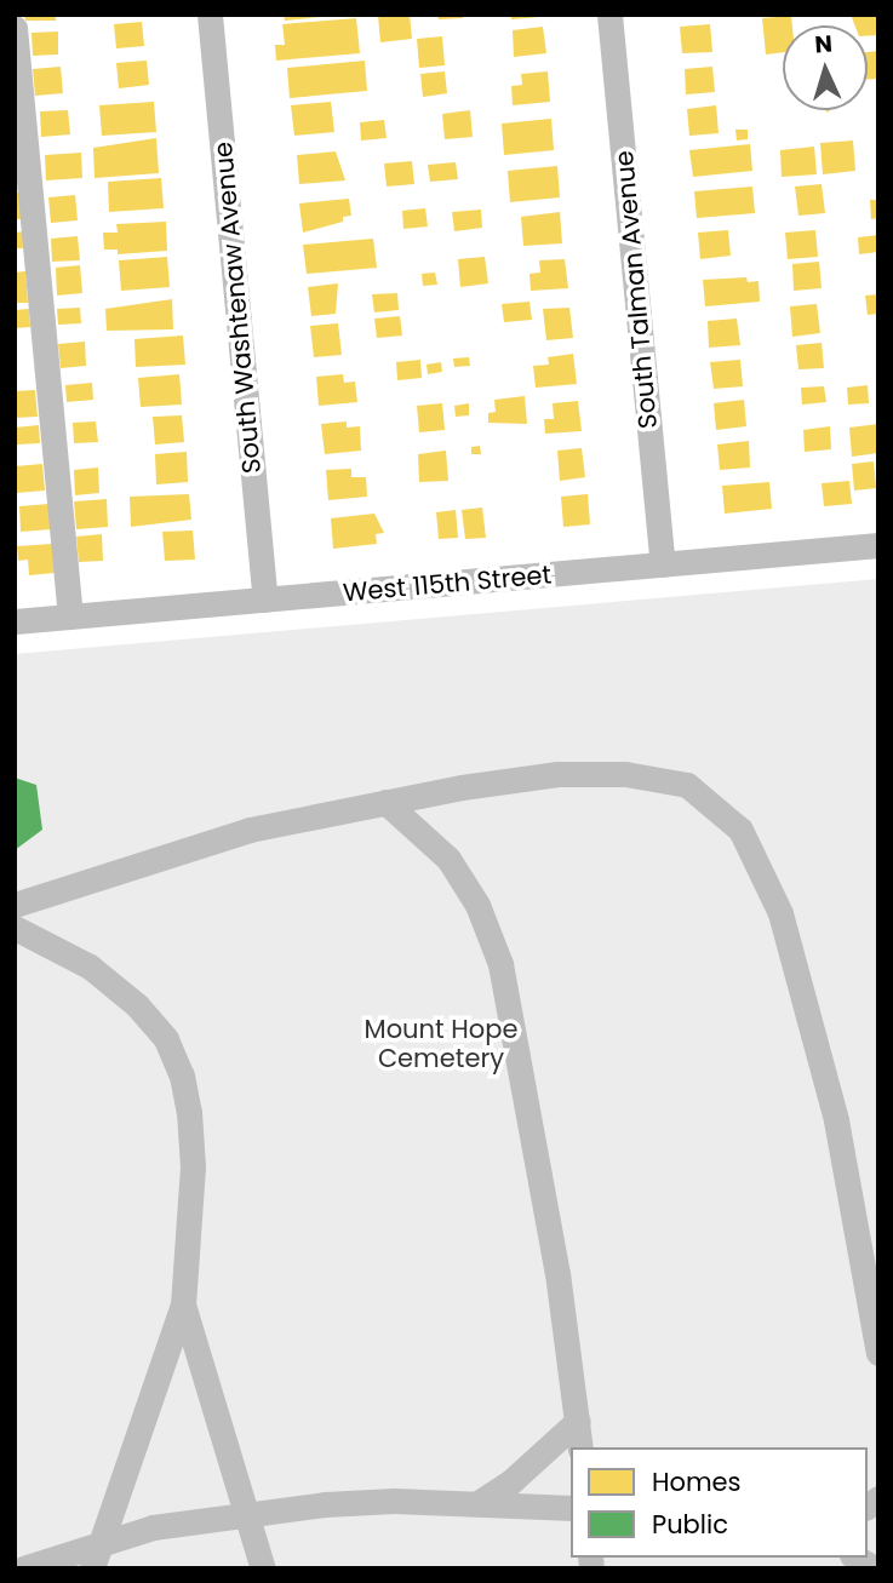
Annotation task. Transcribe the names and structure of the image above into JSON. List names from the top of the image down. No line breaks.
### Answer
{"streets":{"street":["South Talman Avenue","South Washtenaw Avenue","West 115th Street"]},"crossings":[["South Talman Avenue","West 115th Street"],["South Washtenaw Avenue","West 115th Street"]],"parks":["Mount Hope Cemetery"],"legend":["Homes","Public"],"north":"top"}
